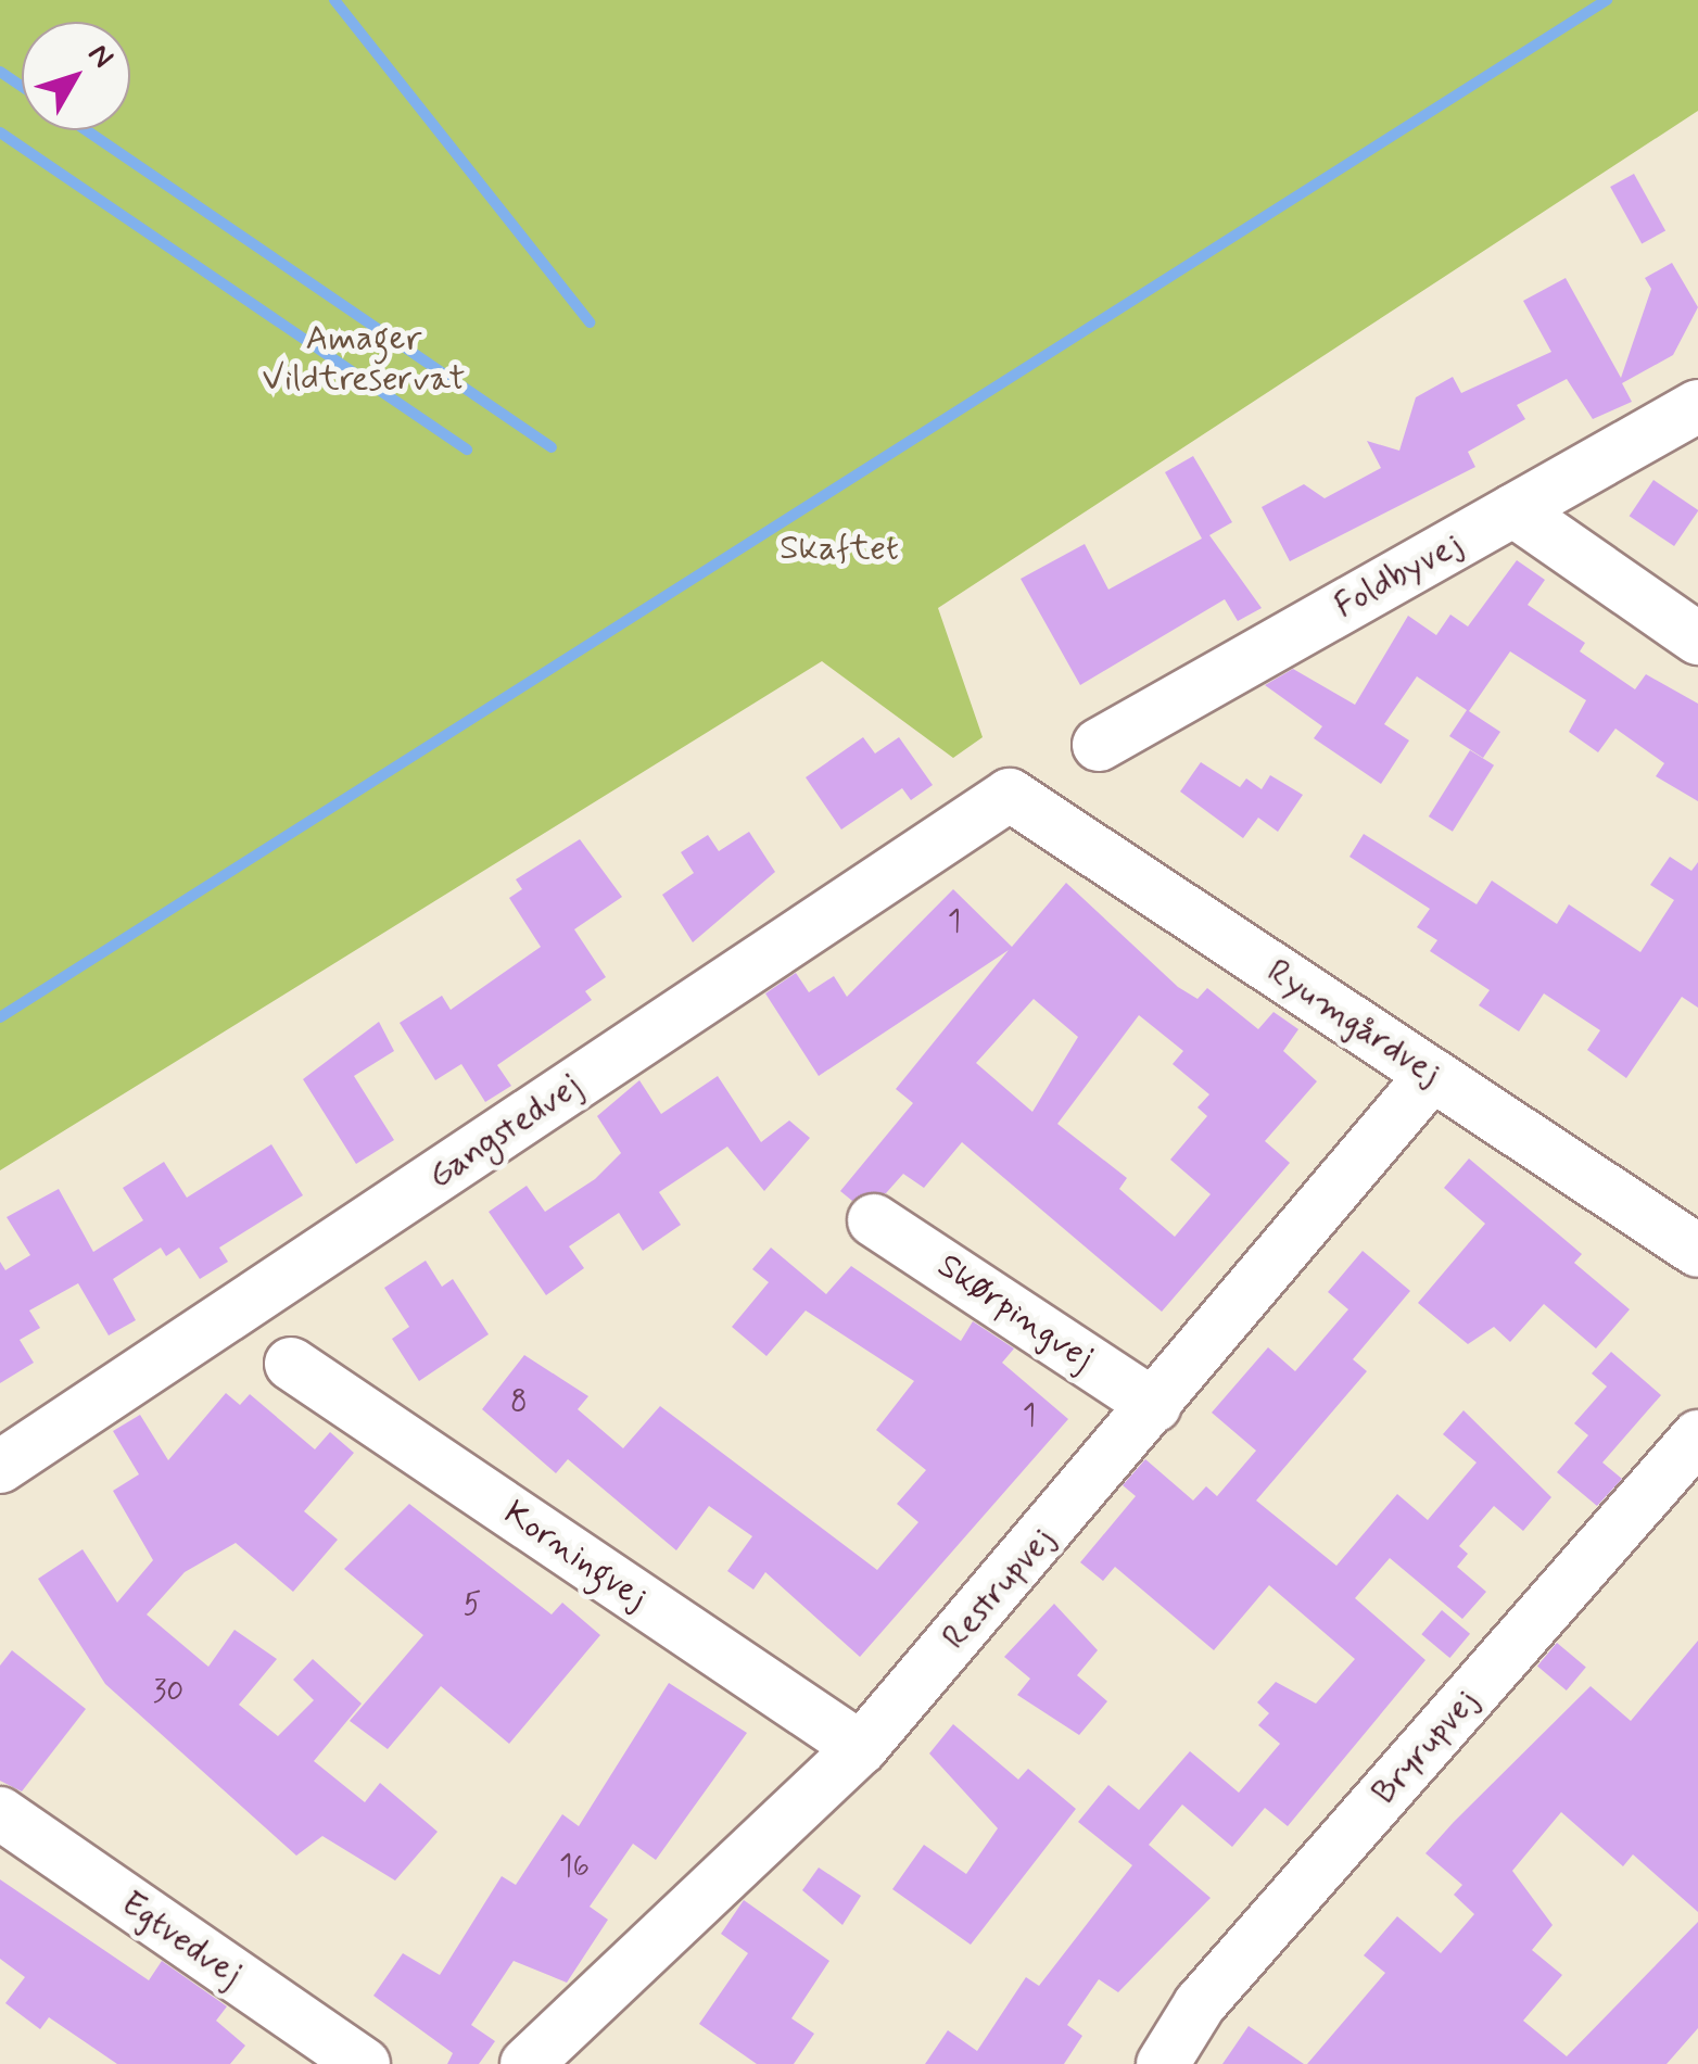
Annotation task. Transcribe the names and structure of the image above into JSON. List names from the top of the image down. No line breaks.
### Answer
{"streets":{"street":["Foldbyvej","Ryumgårdvej","Gangstedvej","Skørpingvej","Korningvej","Restrupvej","Bryrupvej","Egtvedvej"]},"crossings":[["Ryumgårdvej","Gangstedvej"],["Ryumgårdvej","Restrupvej"],["Skørpingvej","Restrupvej"],["Korningvej","Restrupvej"]],"parks":["Amager Vildtreservat","Skaftet"],"house_numbers":["1","8","1","5","30","16"],"north":"top right"}
